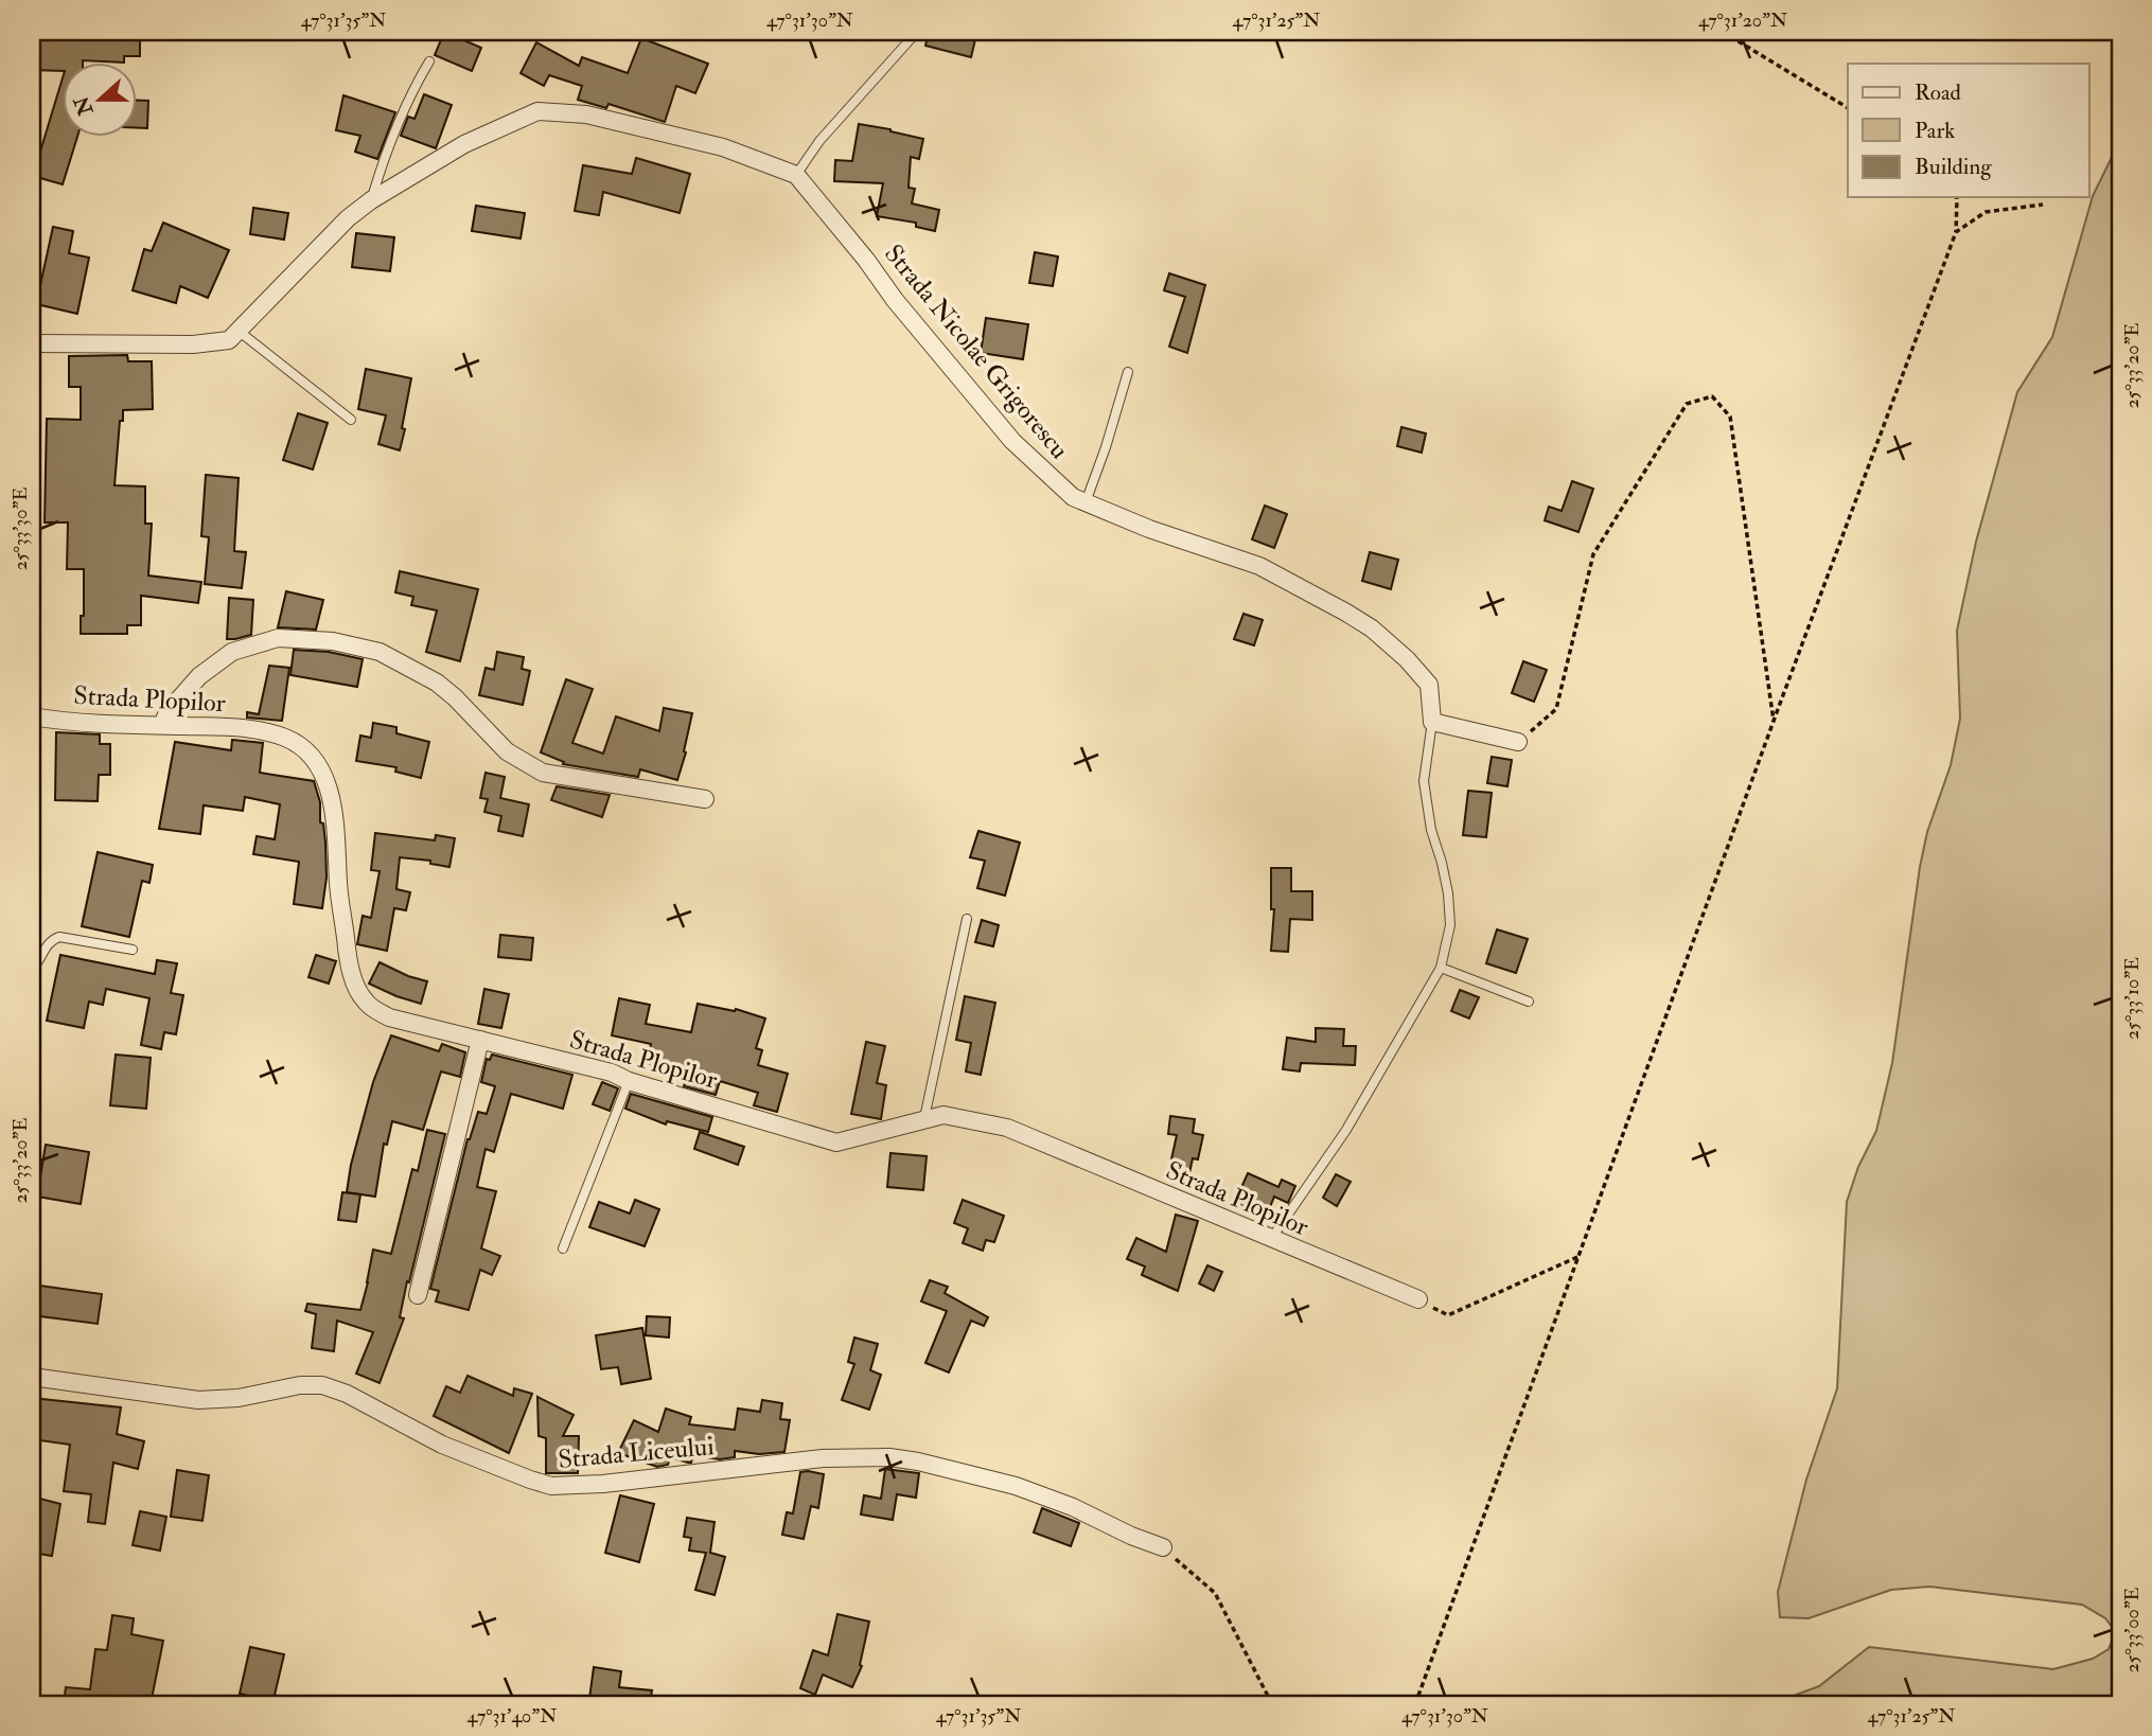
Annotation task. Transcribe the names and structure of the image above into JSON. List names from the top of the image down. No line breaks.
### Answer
{"streets":{"street":["Strada Nicolae Grigorescu","Strada Plopilor","Strada Liceului"]},"legend":["Road","Park","Building"],"north":"left","coordinates":["47°31'35\"N","47°31'30\"N","47°31'25\"N","47°31'20\"N","25°33'20\"E","25°33'30\"E","25°33'10\"E","25°33'00\"E","47°31'40\"N"]}
